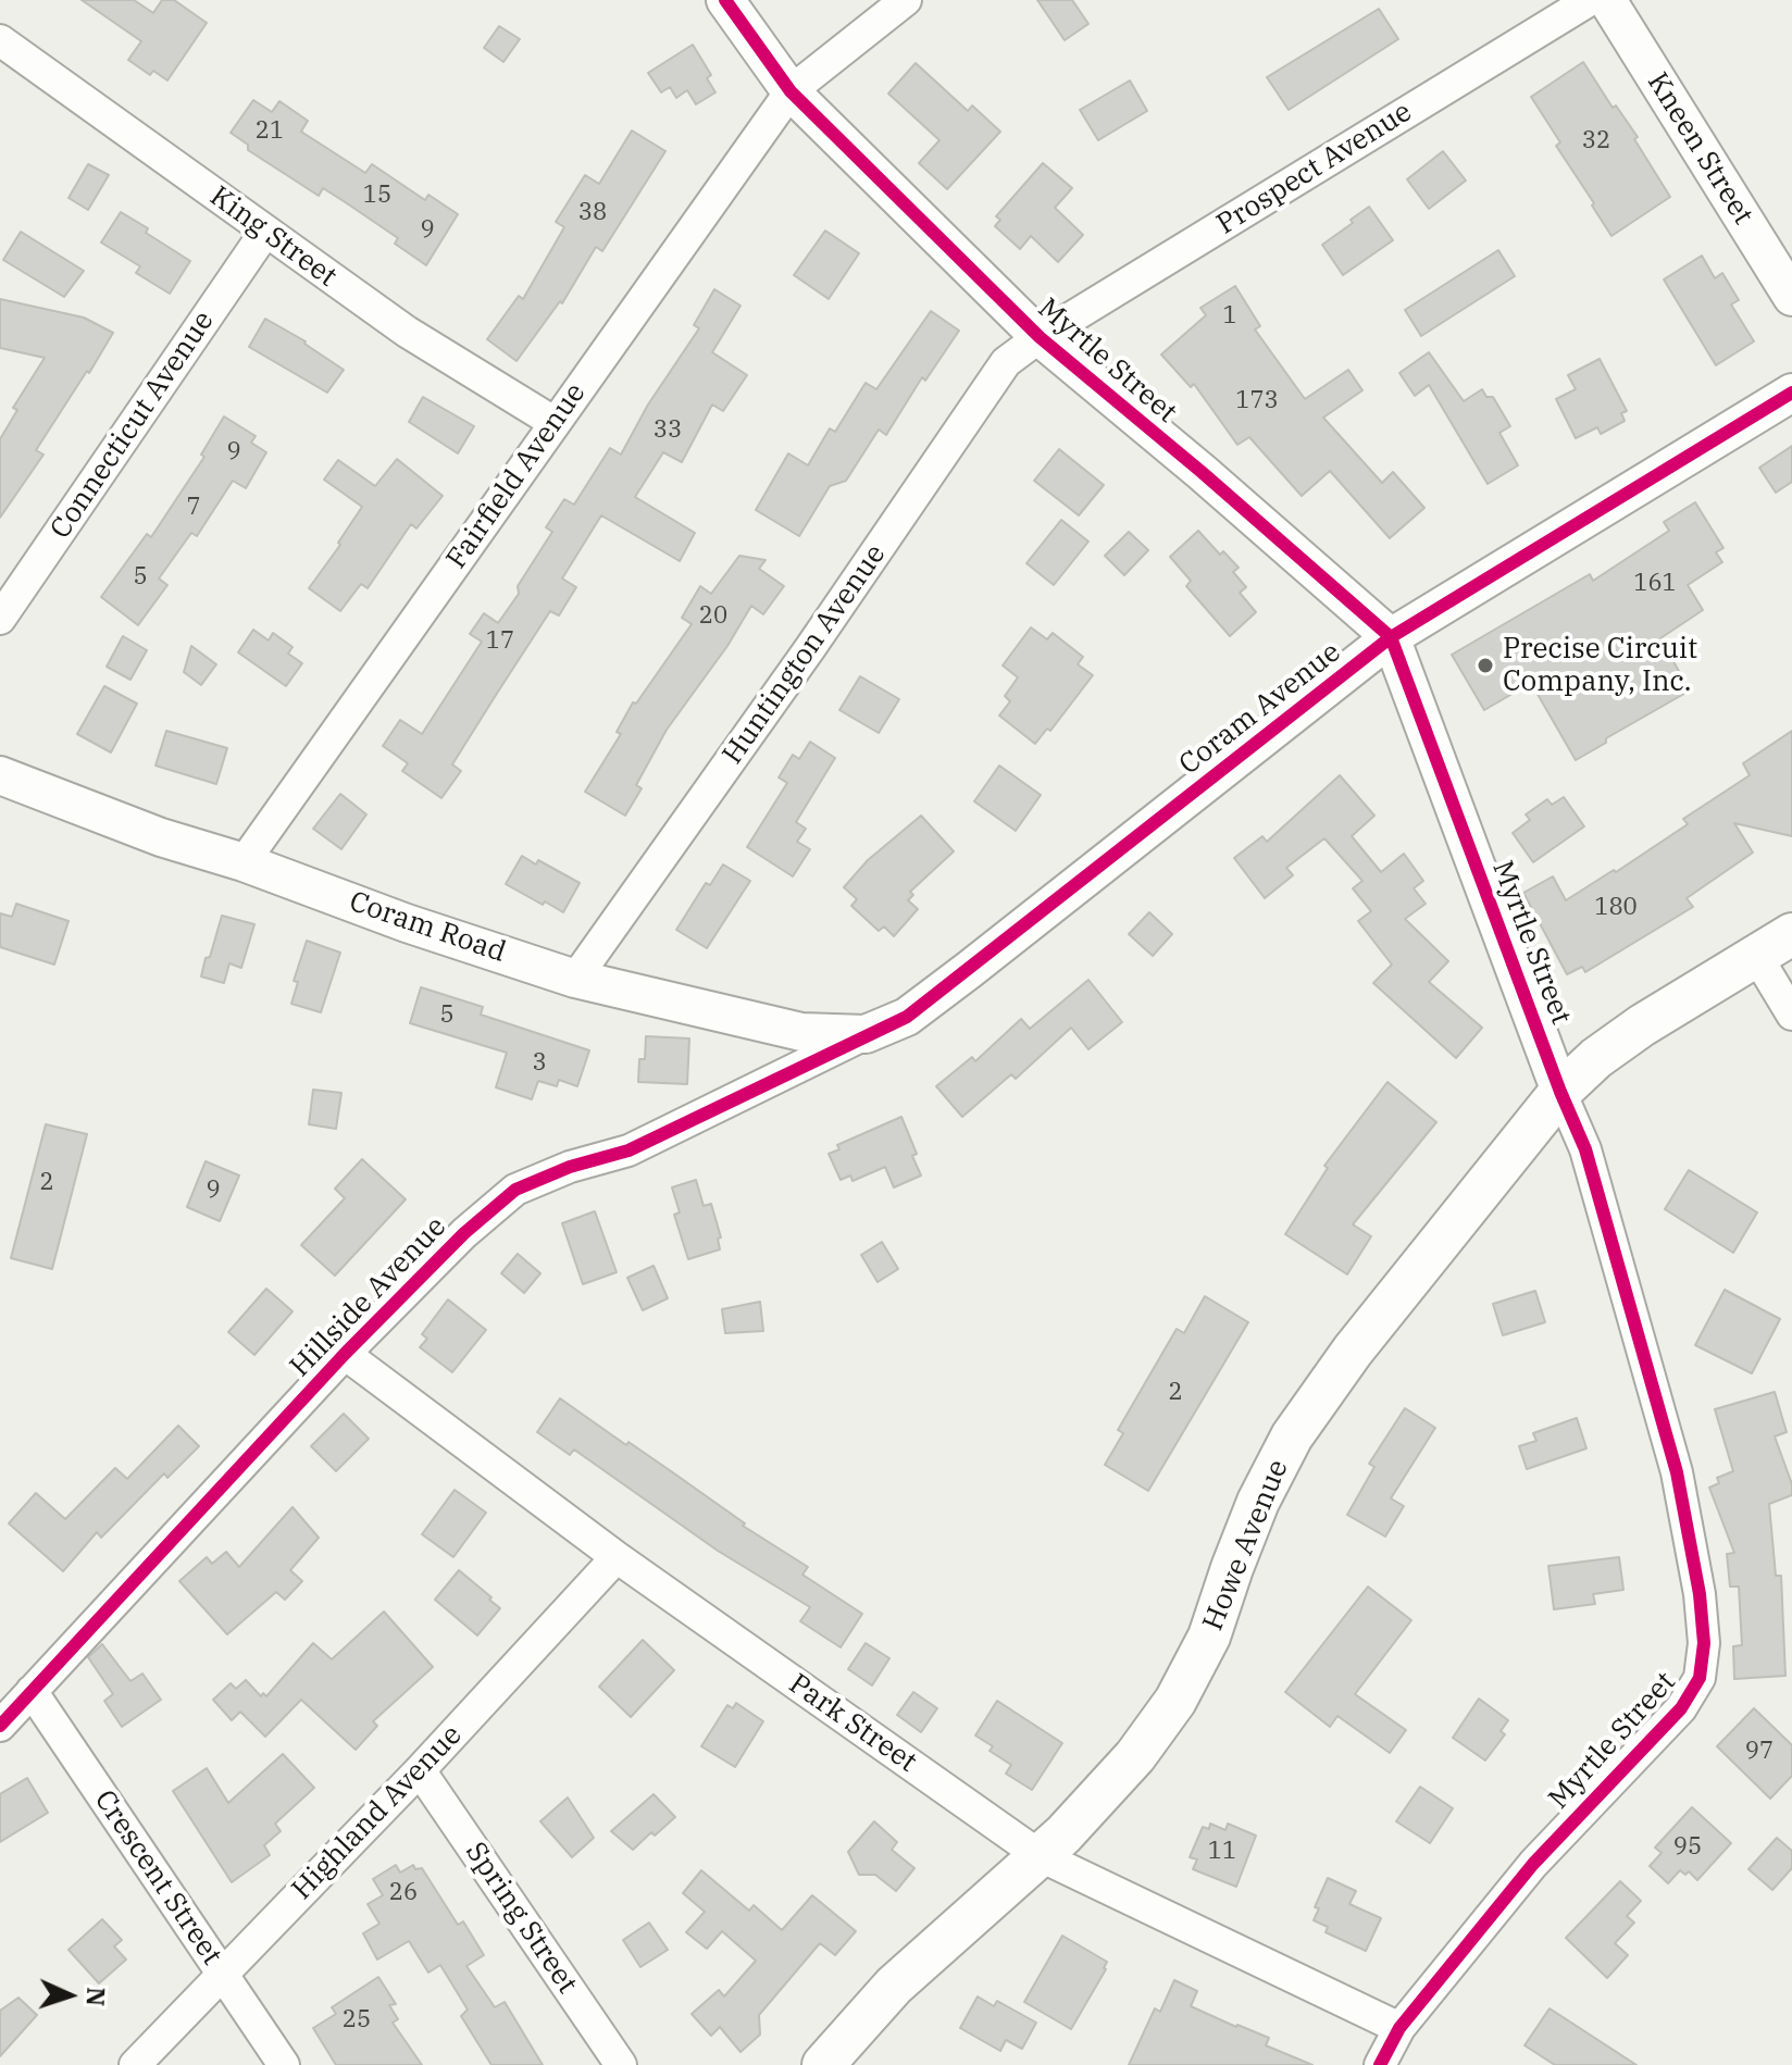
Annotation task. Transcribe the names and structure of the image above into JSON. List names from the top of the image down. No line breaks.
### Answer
{"streets":{"main road":["Howe Avenue"],"street":["Kneen Street","Prospect Avenue","King Street","Myrtle Street","Connecticut Avenue","Fairfield Avenue","Huntington Avenue","Coram Avenue","Coram Road","Hillside Avenue","Park Street","Highland Avenue","Crescent Street","Spring Street"]},"crossings":[["Prospect Avenue","Myrtle Street"],["Prospect Avenue","Huntington Avenue"],["King Street","Connecticut Avenue"],["King Street","Fairfield Avenue"],["Myrtle Street","Fairfield Avenue"],["Myrtle Street","Huntington Avenue"],["Myrtle Street","Coram Avenue"],["Myrtle Street","Howe Avenue"],["Myrtle Street","Park Street"],["Fairfield Avenue","Coram Road"],["Huntington Avenue","Coram Road"],["Coram Avenue","Coram Road"],["Coram Avenue","Hillside Avenue"],["Coram Road","Hillside Avenue"],["Hillside Avenue","Park Street"],["Hillside Avenue","Crescent Street"],["Howe Avenue","Park Street"],["Park Street","Highland Avenue"],["Highland Avenue","Crescent Street"],["Highland Avenue","Spring Street"]],"places":["Precise Circuit Company, Inc."],"house_numbers":["21","32","15","38","9","1","173","33","9","7","5","161","20","17","180","5","3","2","9","2","97","95","11","26","25"],"north":"right"}
